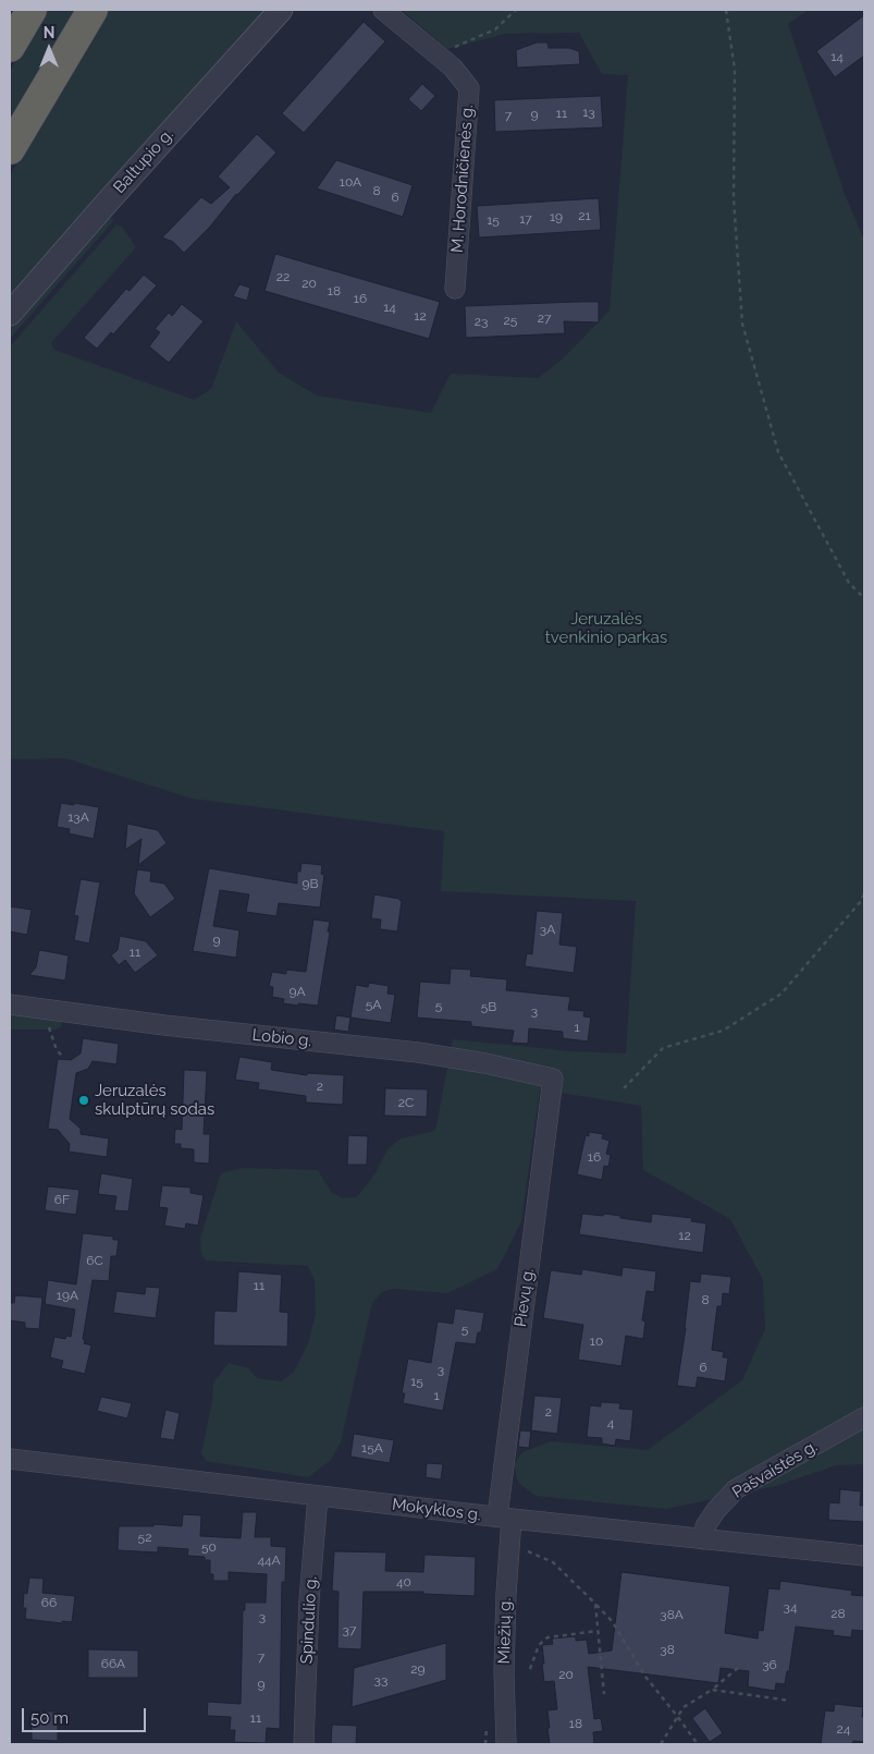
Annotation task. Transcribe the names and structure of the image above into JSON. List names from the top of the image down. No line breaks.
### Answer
{"streets":{"street":["Baltupio g.","M. Horodničienės g.","Lobio g.","Pievų g.","Pašvaistės g.","Mokyklos g.","Spindulio g.","Miežių g."]},"crossings":[["Lobio g.","Pievų g."],["Pievų g.","Mokyklos g."],["Pievų g.","Miežių g."],["Pašvaistės g.","Mokyklos g."],["Mokyklos g.","Spindulio g."],["Mokyklos g.","Miežių g."]],"parks":["Jeruzalės tvenkinio parkas"],"places":["Jeruzalės skulptūrų sodas"],"house_numbers":["14","13","11","9","7","10A","8","6","21","19","17","15","22","20","18","16","14","12","27","25","23","13A","9B","3A","9","11","9A","5A","5","5B","3","1","2","2C","16","6F","12","6C","11","19A","8","5","10","6","3","15","1","2","4","15A","52","50","44A","40","66","34","28","38A","3","37","38","7","66A","36","29","20","33","9","11","18","24"],"scale_bar":"50 m","north":"top"}
